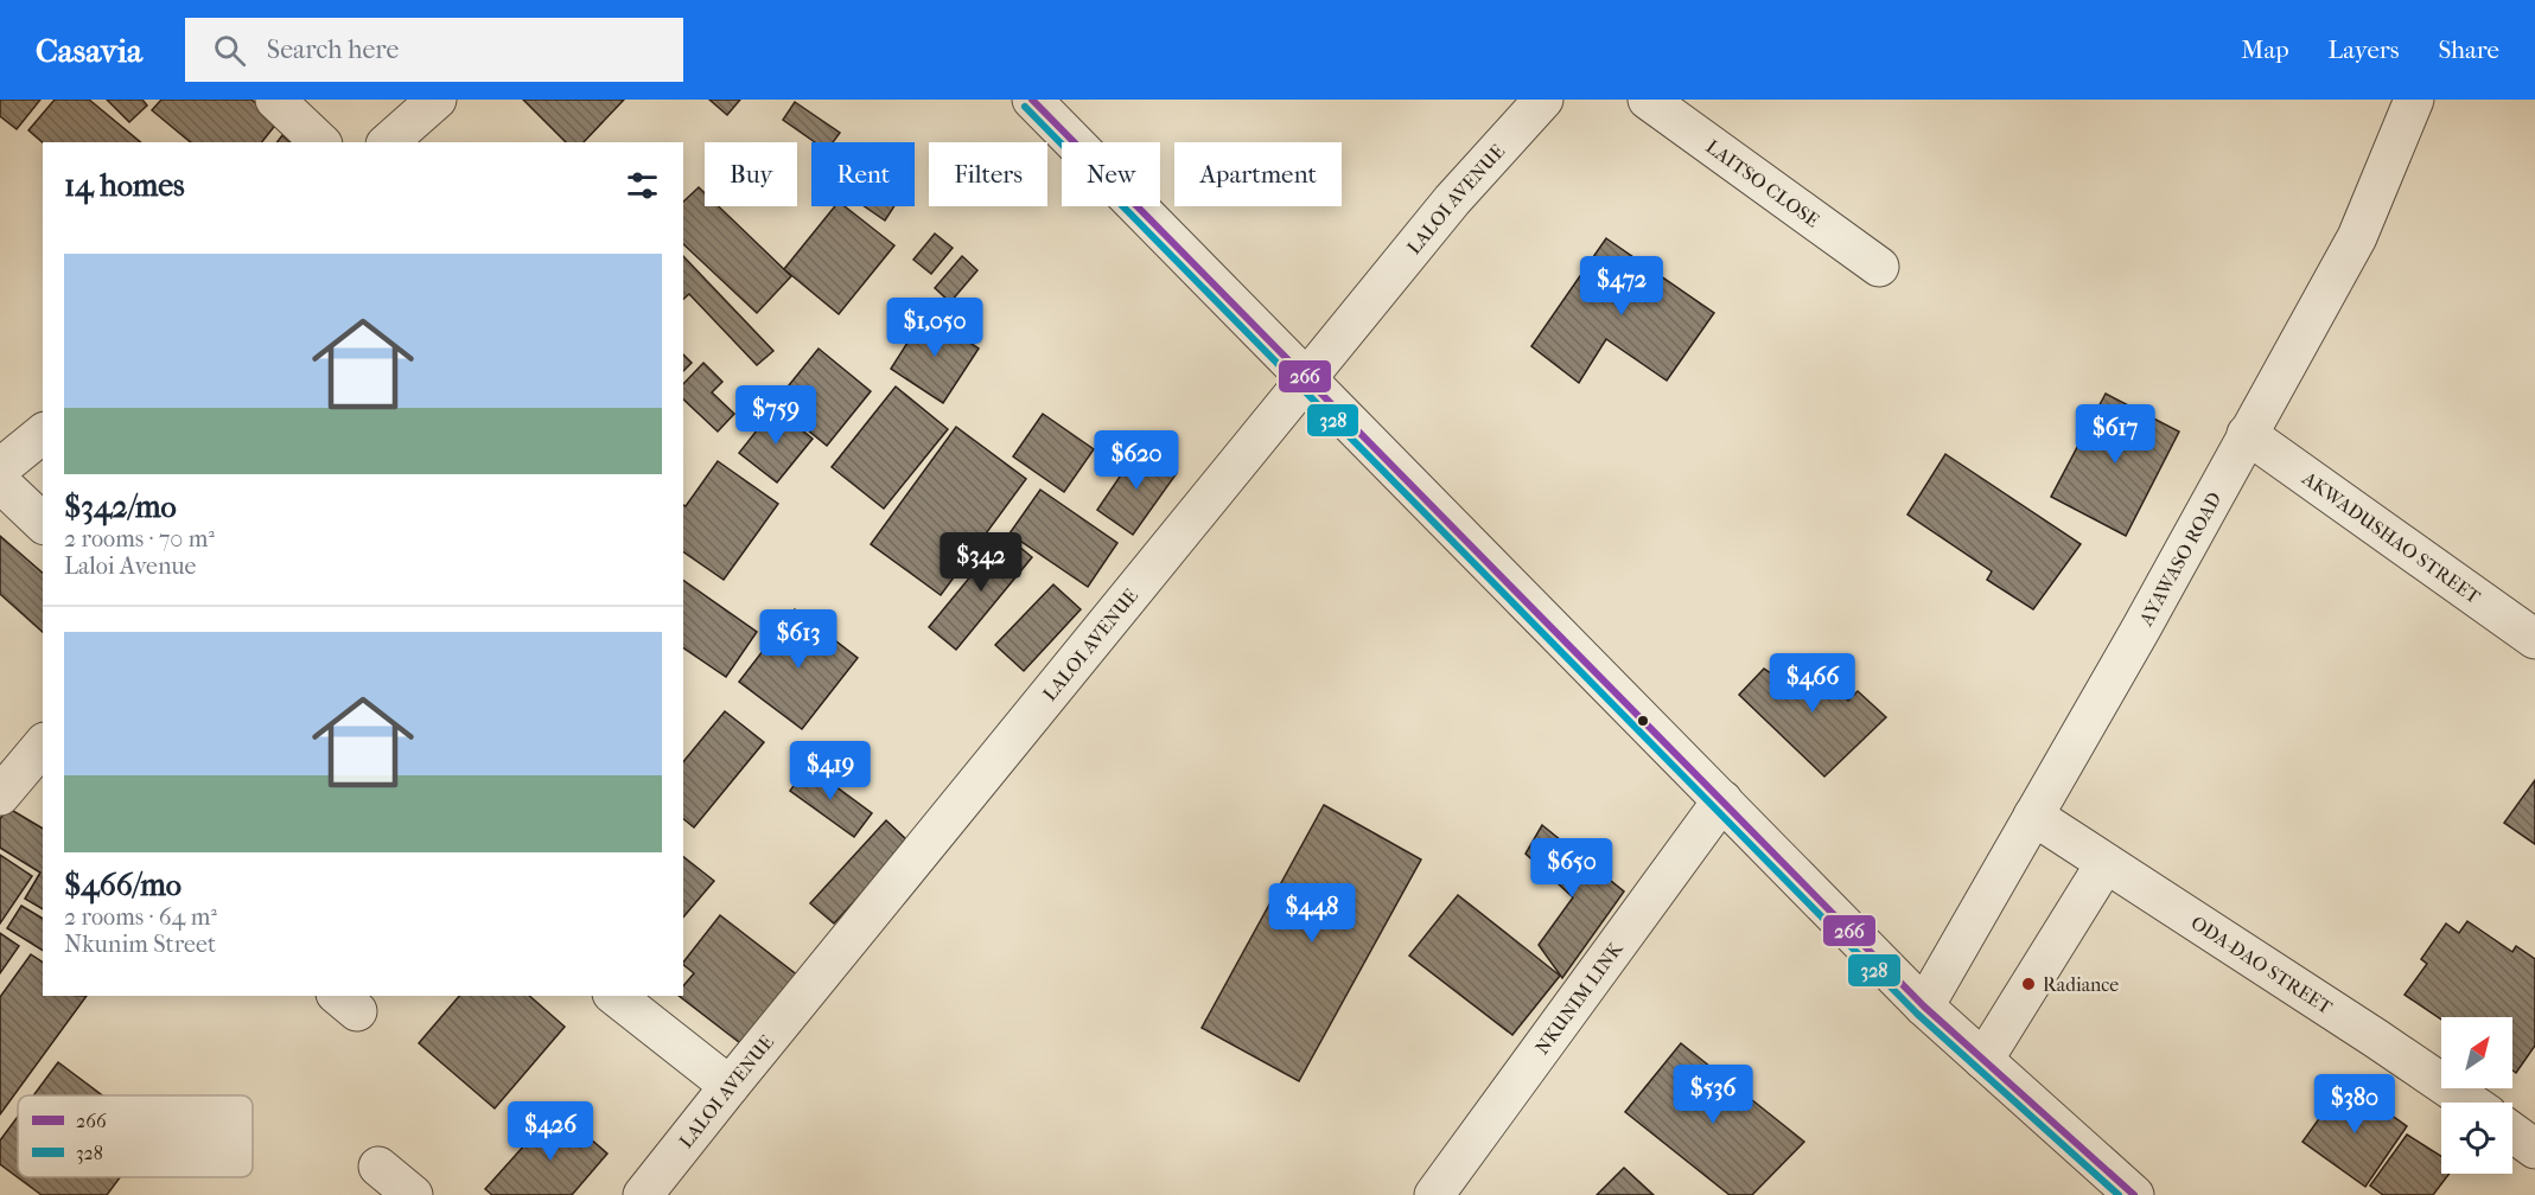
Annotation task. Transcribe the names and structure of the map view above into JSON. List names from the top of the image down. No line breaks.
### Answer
{"streets":{"street":["LAITSO CLOSE","LALOI AVENUE","AKWADUSHAO STREET","AYAWASO ROAD","ODA-DAO STREET","NKUNIM LINK"]},"crossings":[["AKWADUSHAO STREET","AYAWASO ROAD"],["AYAWASO ROAD","ODA-DAO STREET"]],"places":["Radiance"],"lines":["transit line 266","transit line 328"],"legend":["266","328"],"north":"top right","page":{"header":"Casavia","search":"Search here","nav":["Map","Layers","Share"],"chip":["Buy","Rent","Filters","New","Apartment"],"heading":"14 homes","list":[{"name":"$342/mo","note":"2 rooms · 70 m² · Laloi Avenue"},{"name":"$466/mo","note":"2 rooms · 64 m² · Nkunim Street"}],"price":["$472","$1,050","$759","$617","$620","$342","$613","$466","$419","$650","$448","$536","$380","$426"]}}
